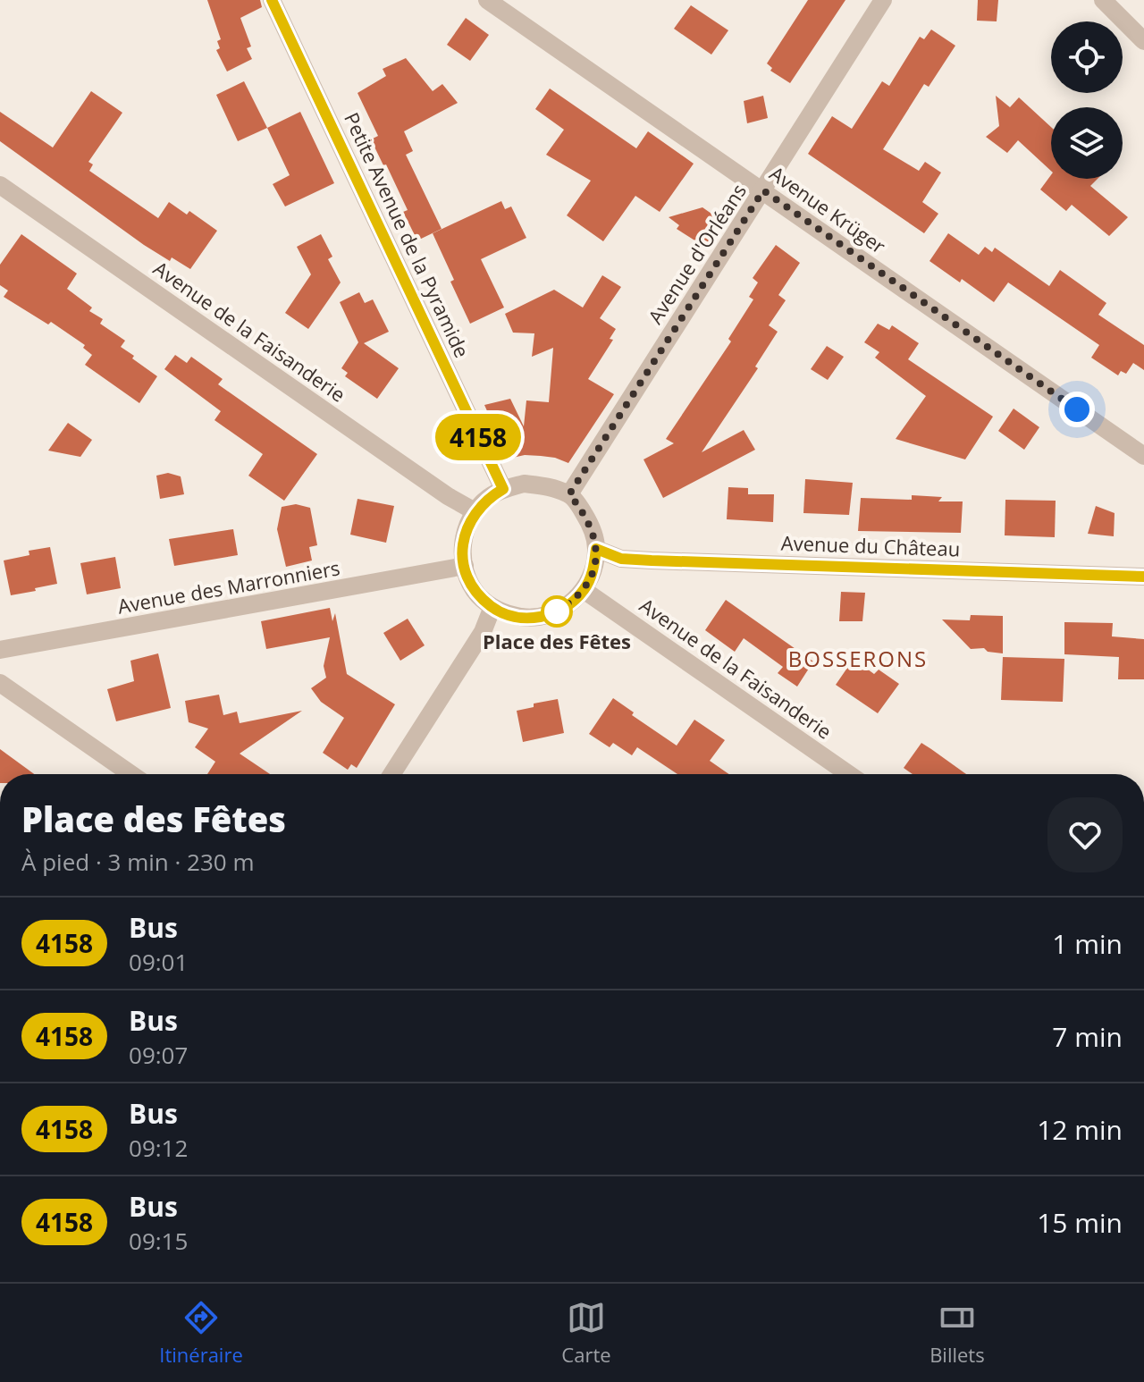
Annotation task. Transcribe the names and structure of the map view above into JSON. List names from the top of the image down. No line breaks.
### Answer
{"streets":{"street":["Avenue Krüger","Petite Avenue de la Pyramide","Avenue d'Orléans","Avenue de la Faisanderie","Avenue du Château","Avenue des Marronniers"]},"crossings":[["Avenue Krüger","Avenue d'Orléans"],["Petite Avenue de la Pyramide","Avenue d'Orléans"],["Petite Avenue de la Pyramide","Avenue de la Faisanderie"],["Petite Avenue de la Pyramide","Avenue du Château"],["Petite Avenue de la Pyramide","Avenue des Marronniers"],["Avenue d'Orléans","Avenue de la Faisanderie"],["Avenue d'Orléans","Avenue du Château"],["Avenue d'Orléans","Avenue des Marronniers"],["Avenue de la Faisanderie","Avenue du Château"],["Avenue de la Faisanderie","Avenue des Marronniers"],["Avenue du Château","Avenue des Marronniers"]],"districts":["BOSSERONS"],"places":["Place des Fêtes"],"lines":["bus line 4158"],"page":{"on_map":"4158","heading":["Place des Fêtes","À pied · 3 min · 230 m"],"list":[{"mark":"4158","name":"Bus","note":"09:01","value":"1 min"},{"mark":"4158","name":"Bus","note":"09:07","value":"7 min"},{"mark":"4158","name":"Bus","note":"09:12","value":"12 min"},{"mark":"4158","name":"Bus","note":"09:15","value":"15 min"}],"tabs":["Itinéraire","Carte","Billets"]}}
